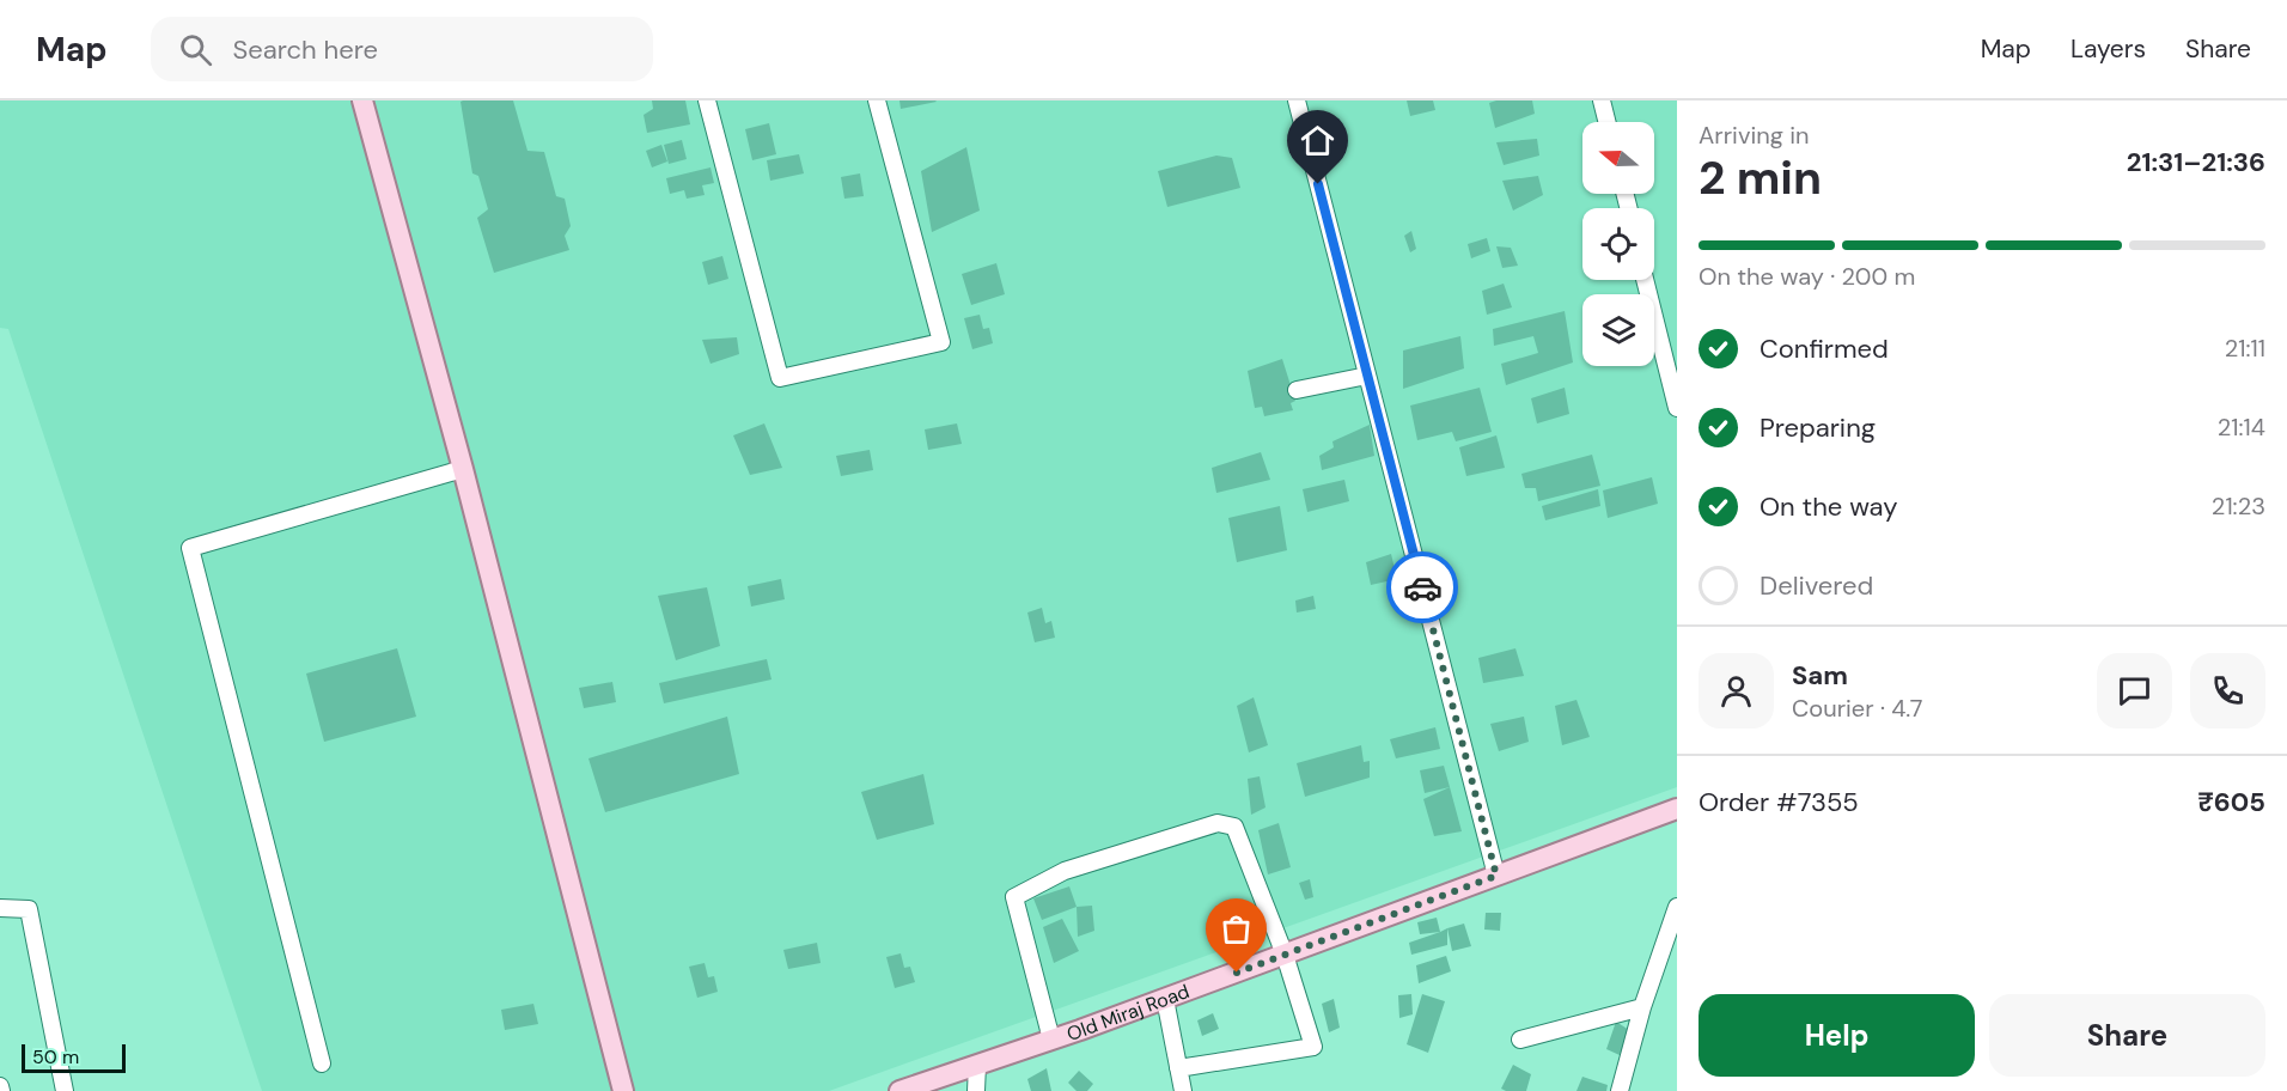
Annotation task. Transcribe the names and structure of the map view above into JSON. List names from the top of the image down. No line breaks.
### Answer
{"streets":{"main road":["Old Miraj Road"]},"scale_bar":"50 m","north":"left","page":{"header":"Map","search":"Search here","nav":["Map","Layers","Share"],"heading":["2 min","Arriving in","21:31–21:36"],"panel":["Sam","Courier · 4.7","Order #7355","₹605"],"bar":"On the way · 200 m","list":[["Confirmed","21:11"],["Preparing","21:14"],["On the way","21:23"],"Delivered"],"buttons":["Help","Share"],"scale":"50 m"}}
